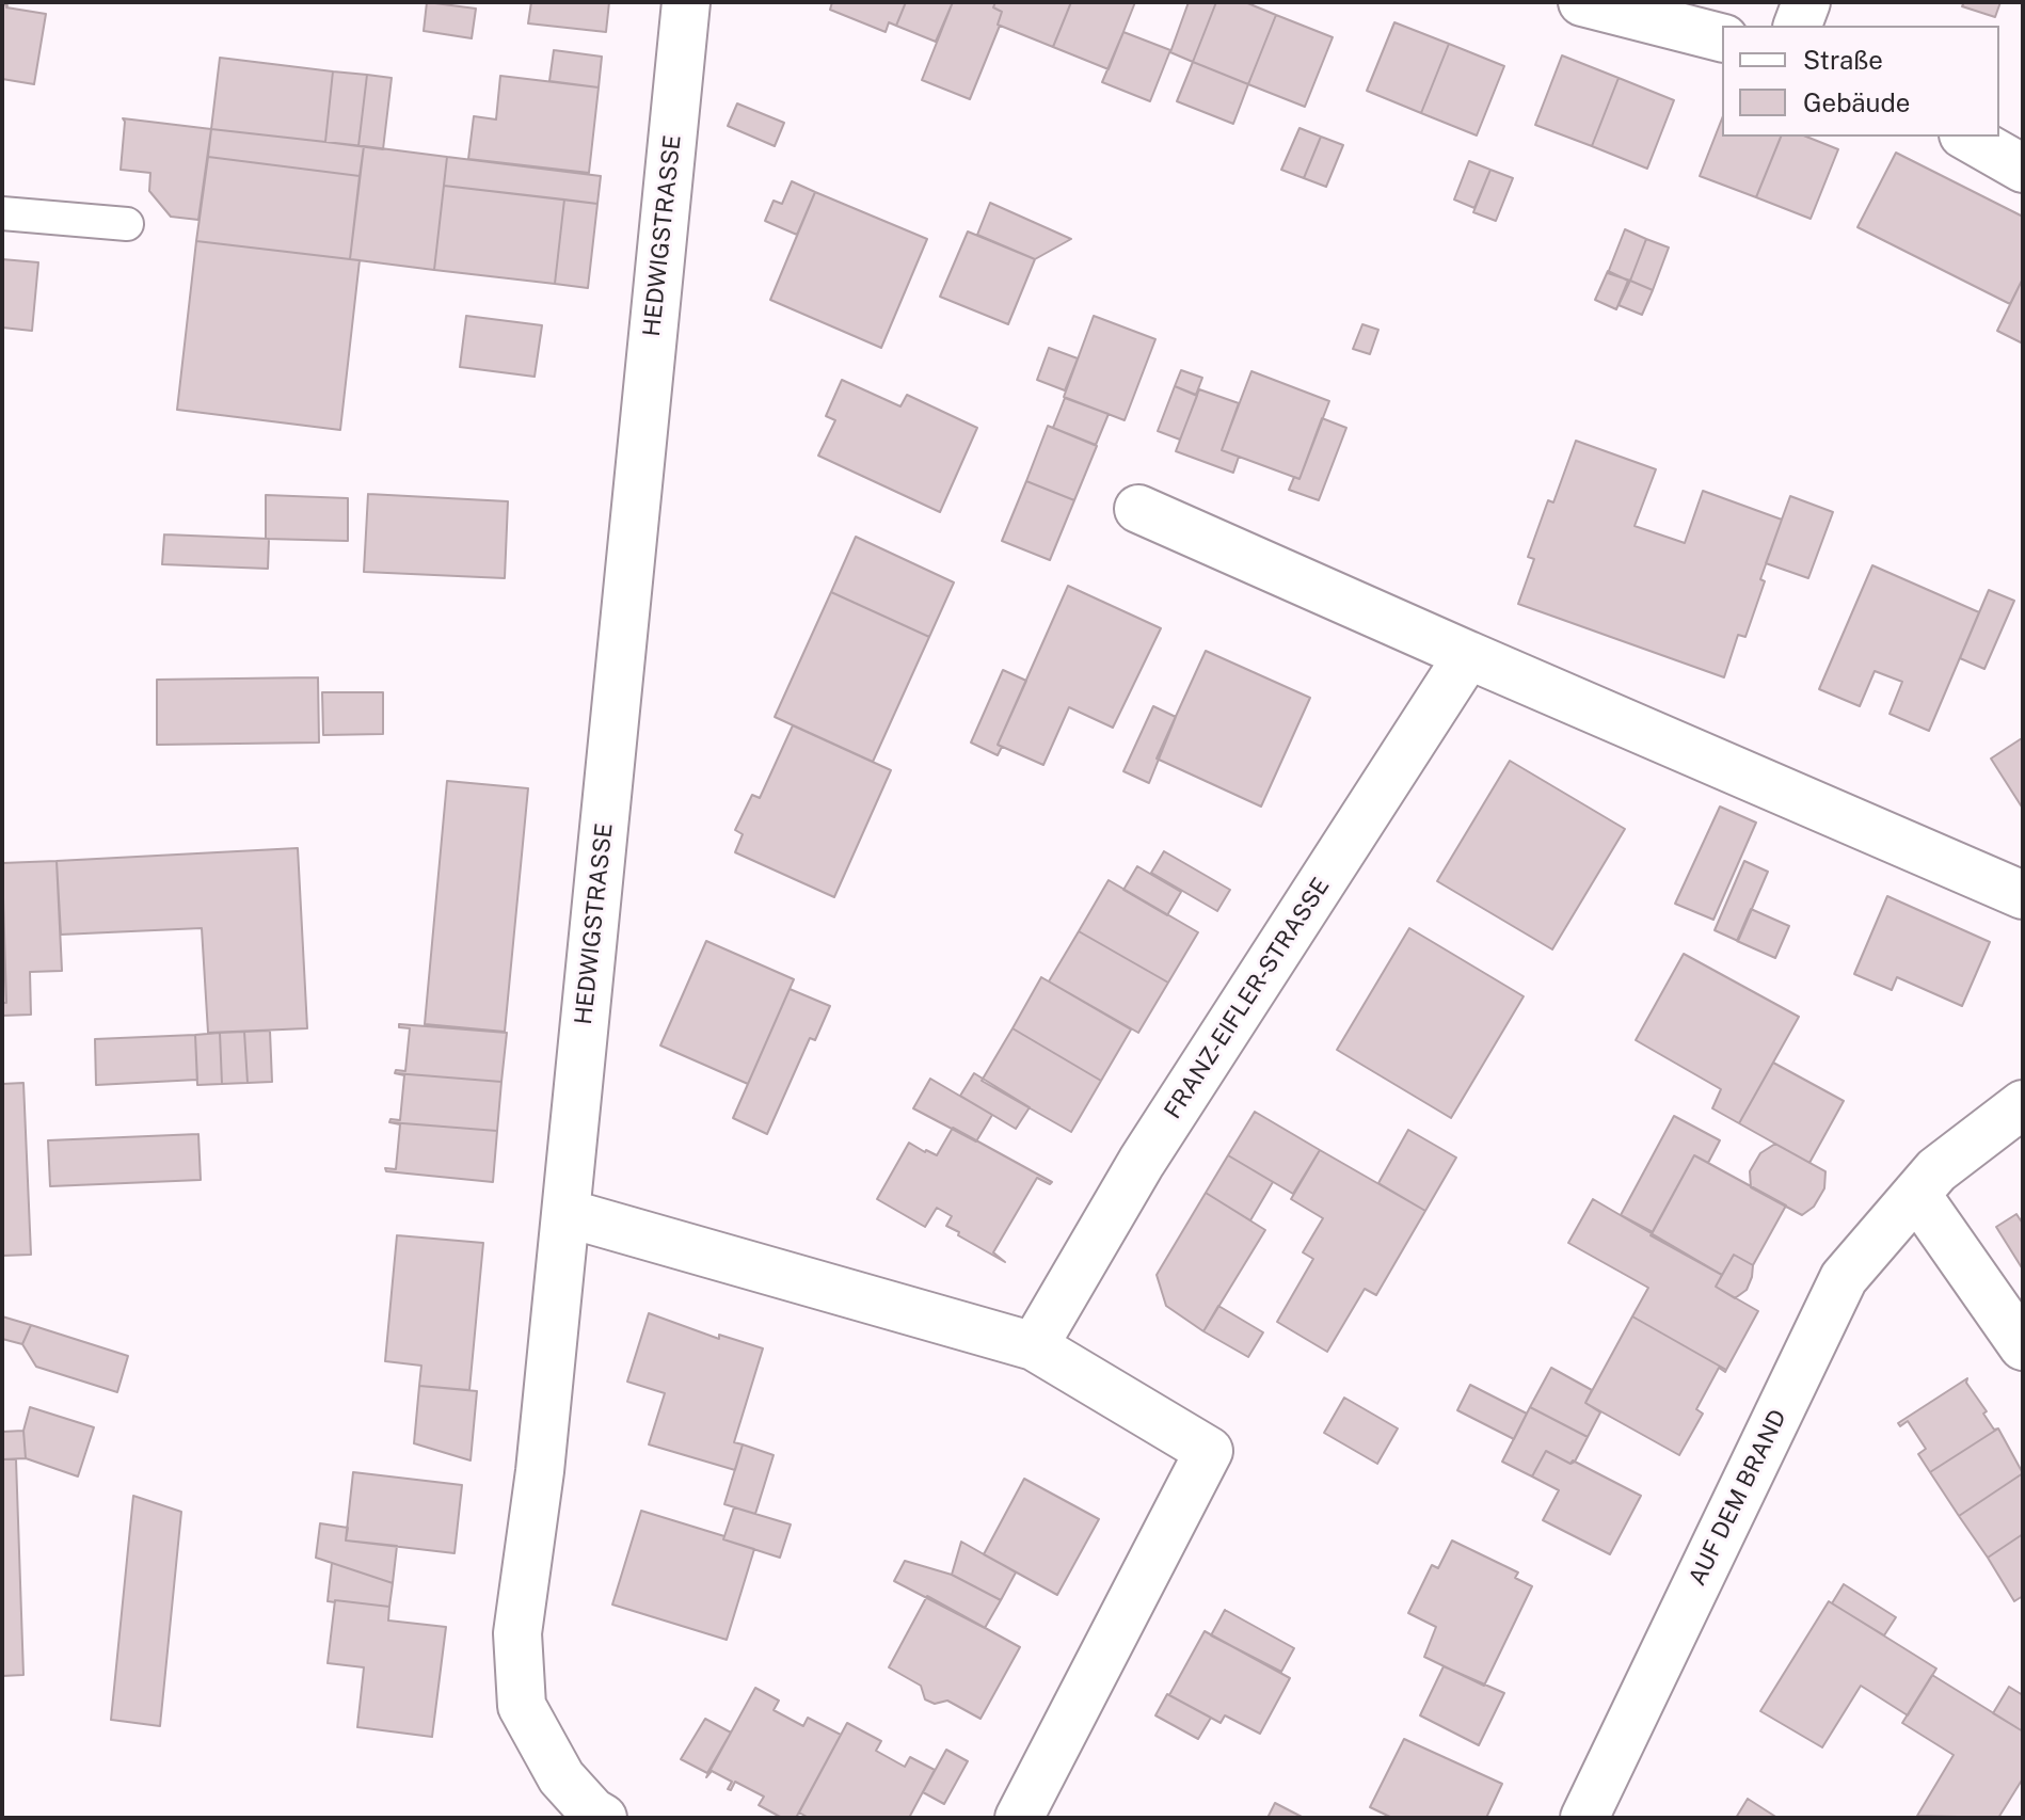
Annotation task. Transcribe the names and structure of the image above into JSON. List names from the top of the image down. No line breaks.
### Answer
{"streets":{"street":["HEDWIGSTRASSE","FRANZ-EIFLER-STRASSE","AUF DEM BRAND"]},"legend":["Straße","Gebäude"]}
